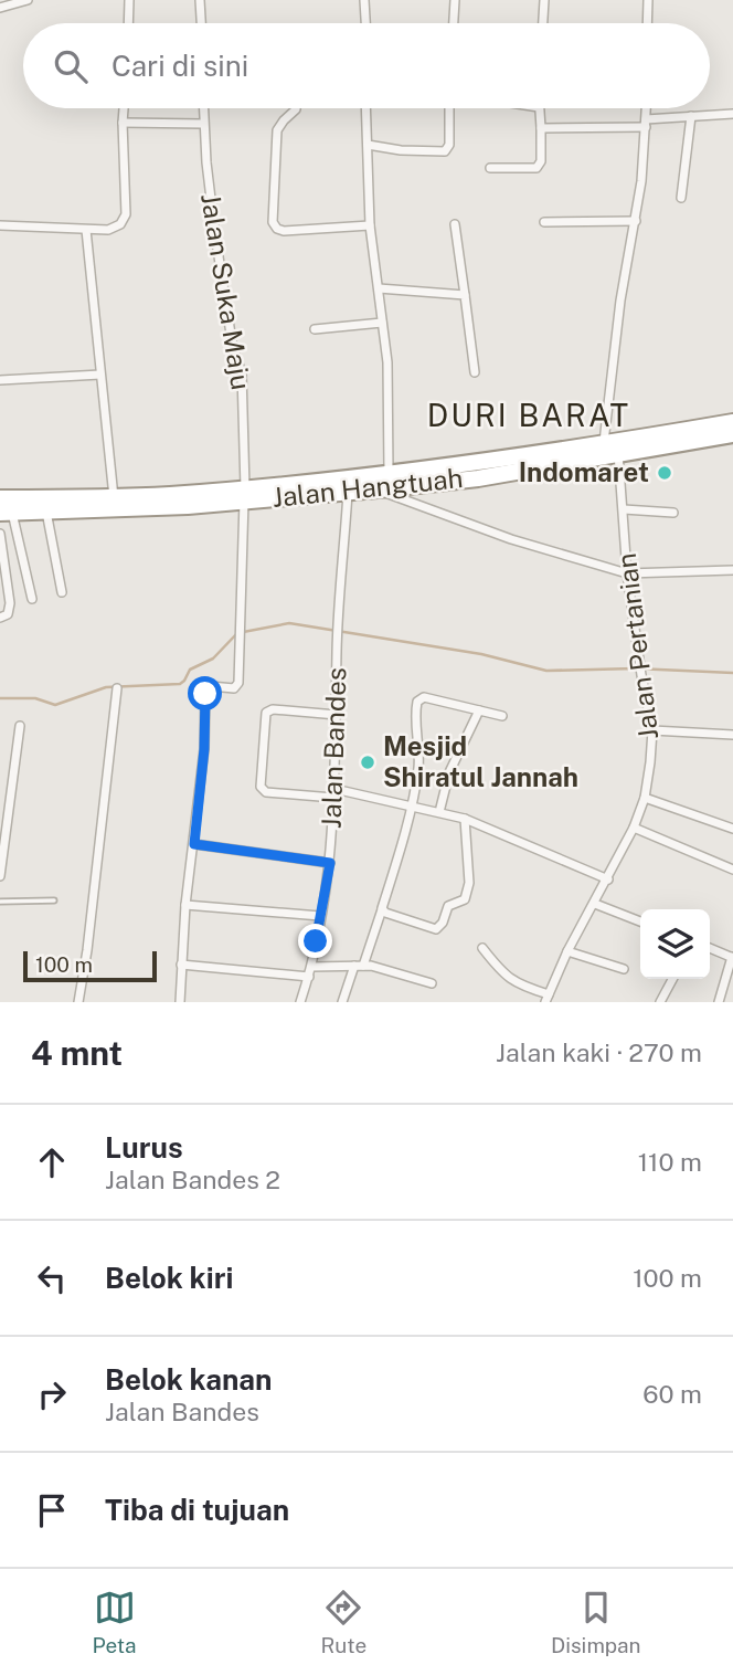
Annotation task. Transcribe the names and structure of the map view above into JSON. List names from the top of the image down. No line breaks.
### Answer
{"streets":{"highway":["Jalan Hangtuah"],"street":["Jalan Suka Maju","Jalan Pertanian","Jalan Bandes"]},"crossings":[["Jalan Suka Maju","Jalan Hangtuah"],["Jalan Hangtuah","Jalan Pertanian"],["Jalan Hangtuah","Jalan Bandes"]],"districts":["DURI BARAT"],"places":["Indomaret","Mesjid Shiratul Jannah"],"scale_bar":"100 m","page":{"search":"Cari di sini","scale":"100 m","heading":["4 mnt","Jalan kaki · 270 m"],"list":[["Lurus","Jalan Bandes 2","110 m"],["Belok kiri","100 m"],["Belok kanan","Jalan Bandes","60 m"],"Tiba di tujuan"],"nav":["Peta","Rute","Disimpan"]}}
